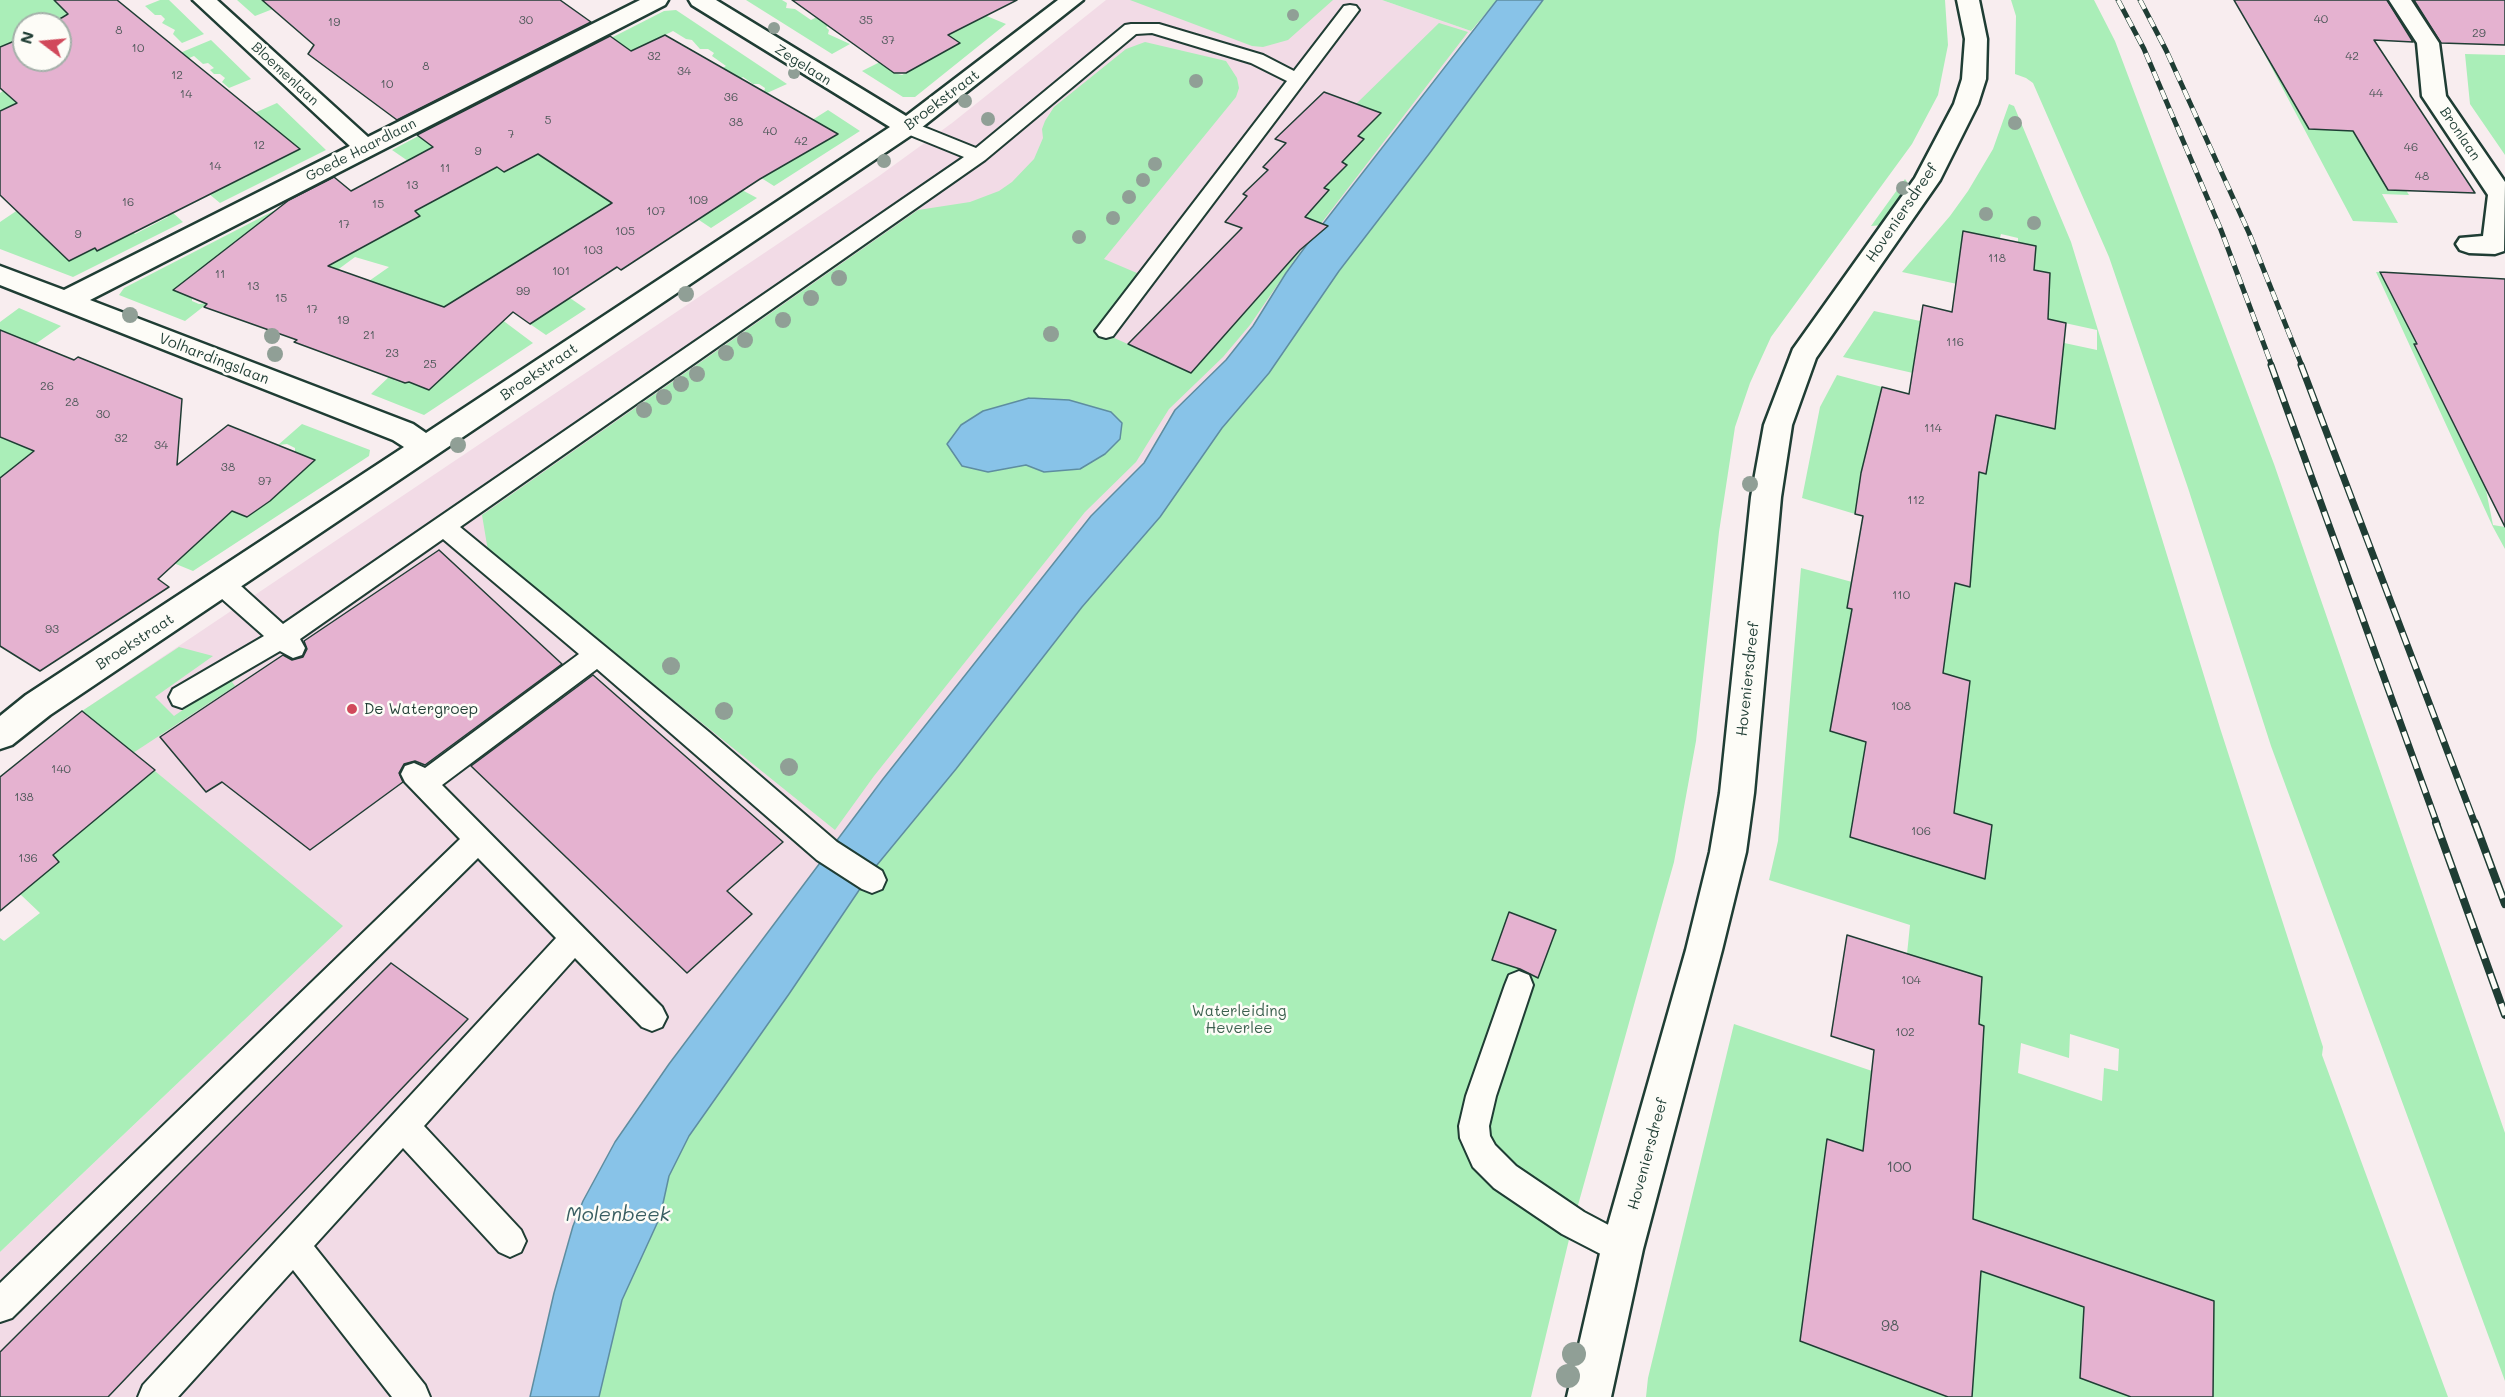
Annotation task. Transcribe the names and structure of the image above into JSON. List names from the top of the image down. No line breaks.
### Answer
{"streets":{"street":["Zegelaan","Bloemenlaan","Broekstraat","Bronlaan","Goede Haardlaan","Hoveniersdreef","Volhardingslaan"]},"crossings":[["Zegelaan","Broekstraat"],["Bloemenlaan","Goede Haardlaan"],["Broekstraat","Volhardingslaan"],["Goede Haardlaan","Volhardingslaan"]],"water":["Molenbeek"],"parks":["Waterleiding Heverlee"],"places":["De Watergroep"],"house_numbers":["40","30","35","19","8","29","37","10","32","42","8","34","12","10","44","14","36","5","38","40","7","42","12","46","9","14","11","48","13","109","16","15","107","17","105","9","103","118","101","11","13","99","15","17","19","21","116","23","25","26","28","30","114","32","34","38","97","112","110","93","108","140","138","106","136","104","102","100","98"],"north":"left"}
